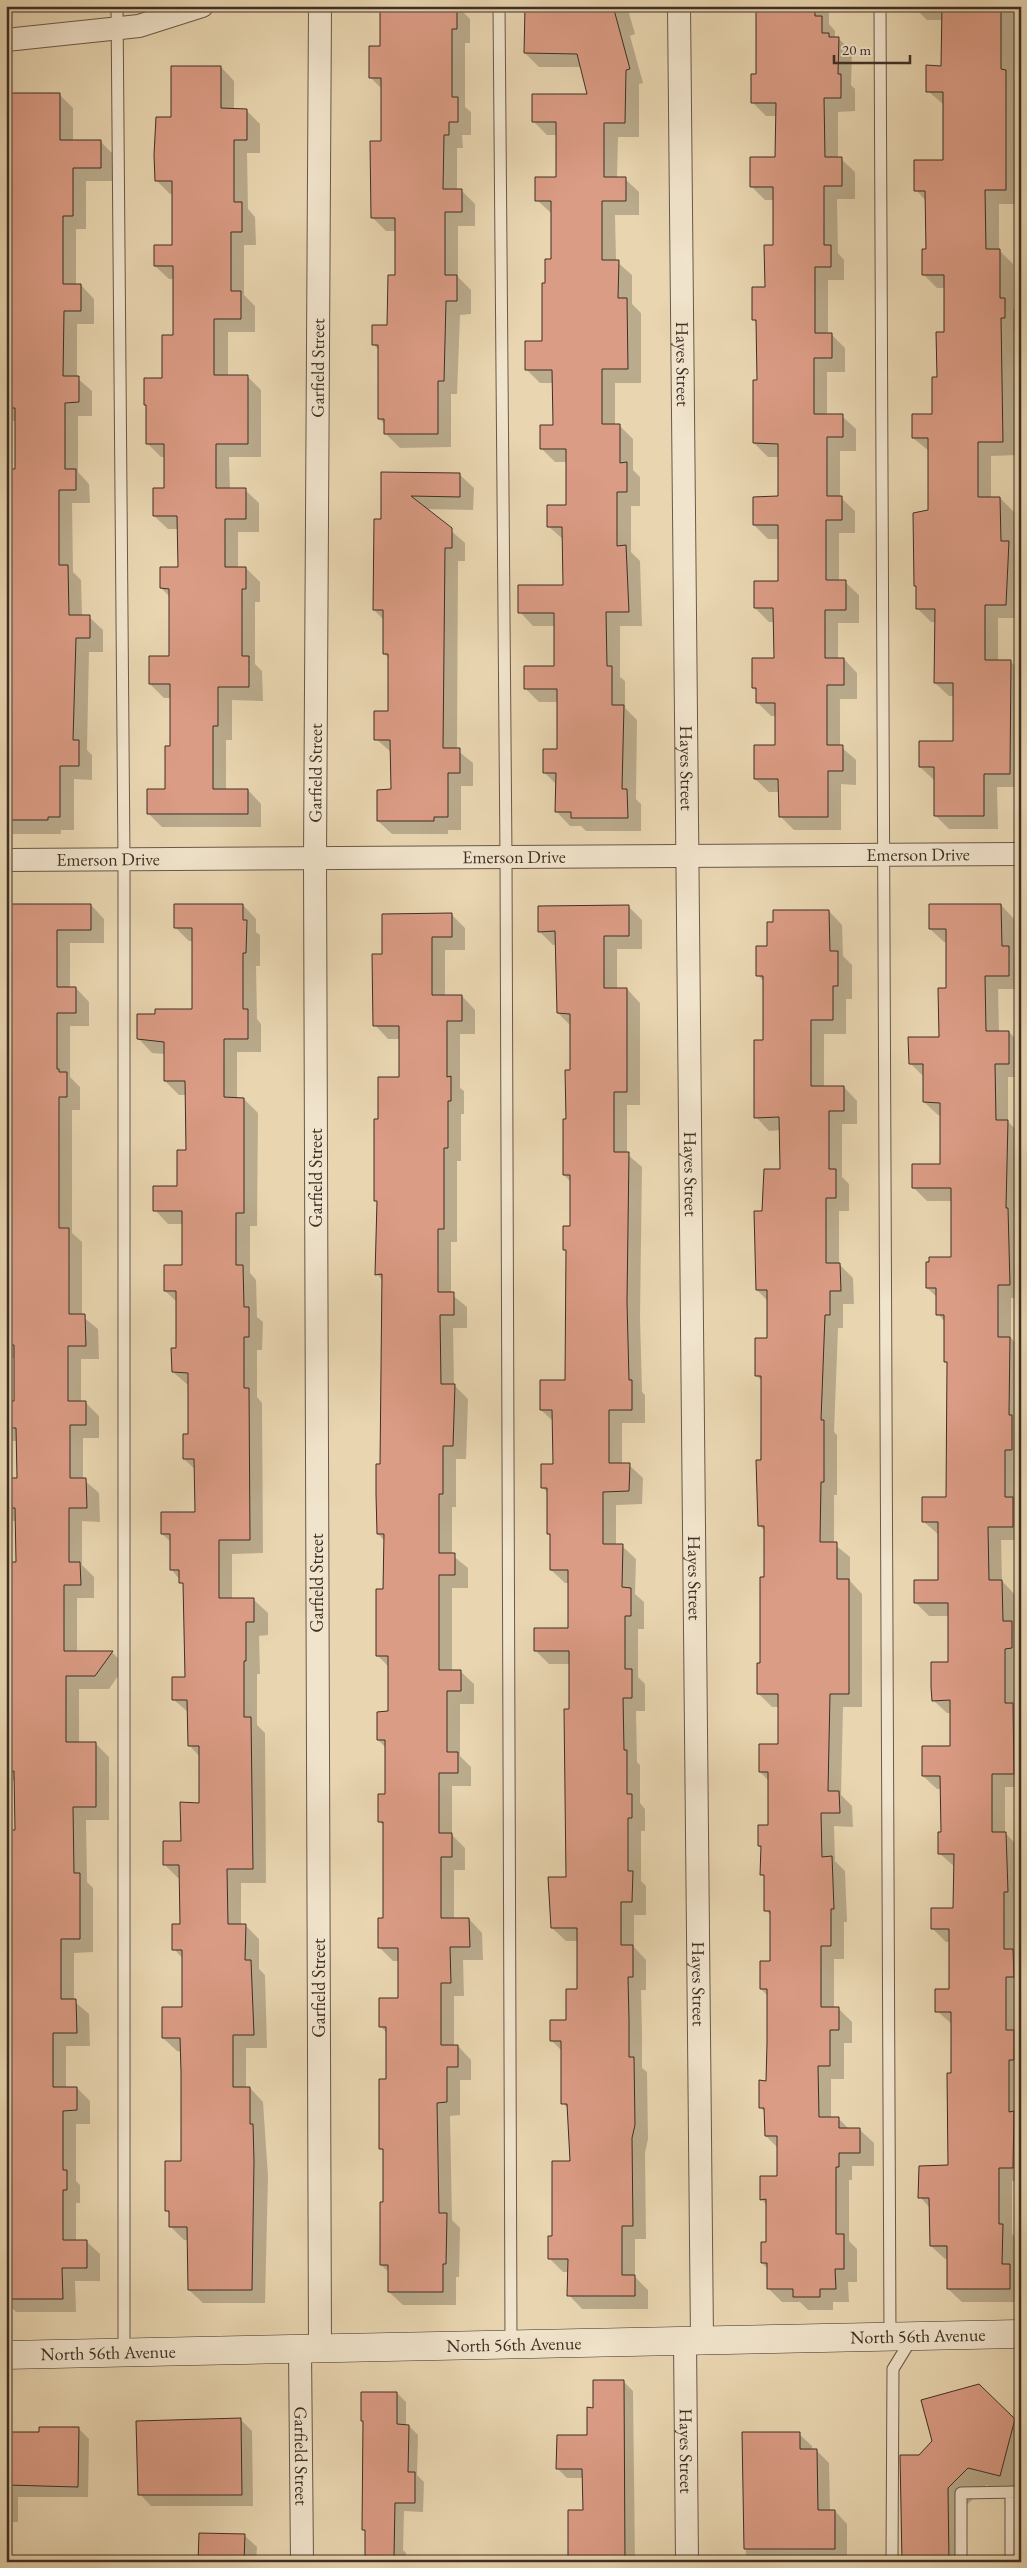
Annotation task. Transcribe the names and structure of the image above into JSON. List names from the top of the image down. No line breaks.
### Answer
{"streets":{"street":["Hayes Street","Garfield Street","Emerson Drive","North 56th Avenue"]},"crossings":[["Hayes Street","Emerson Drive"],["Hayes Street","North 56th Avenue"],["Garfield Street","Emerson Drive"],["Garfield Street","North 56th Avenue"]],"scale_bar":"20 m"}
